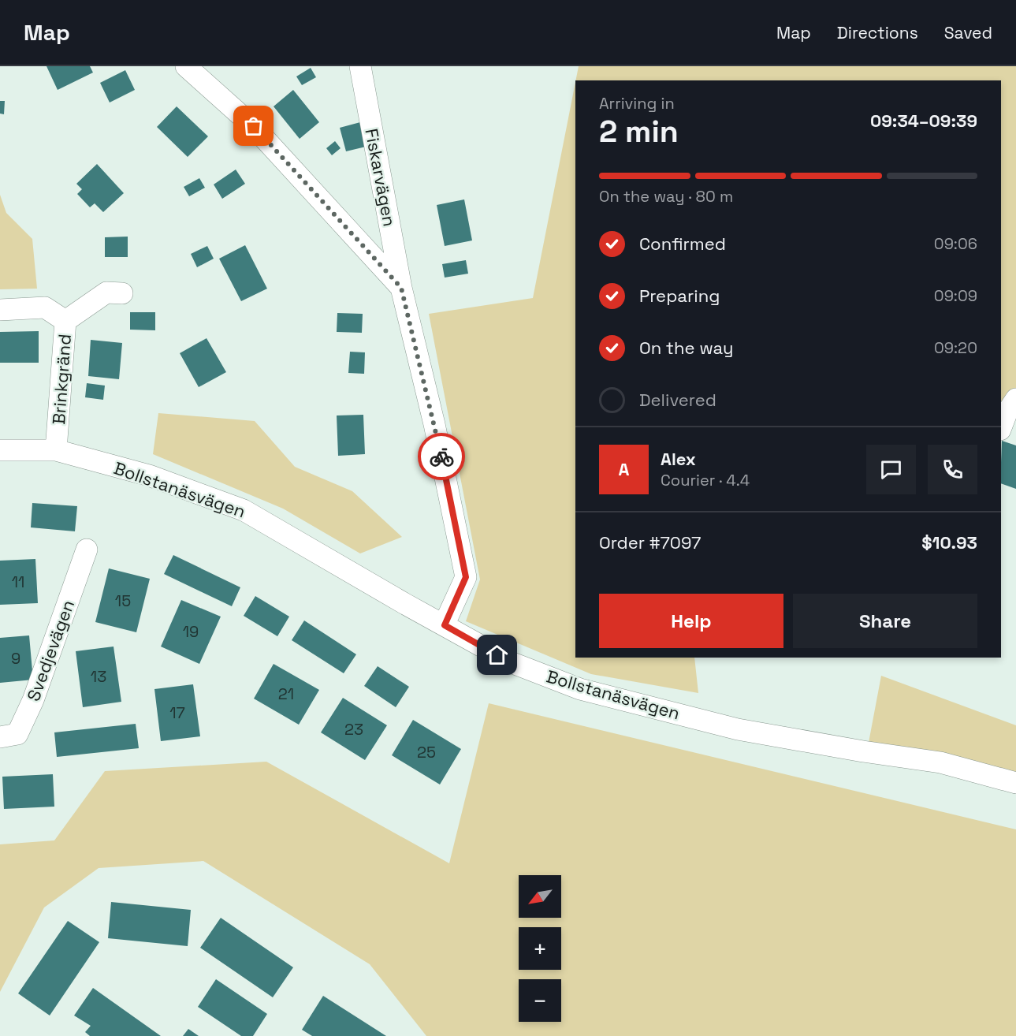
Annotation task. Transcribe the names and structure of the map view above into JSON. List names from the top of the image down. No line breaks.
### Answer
{"streets":{"street":["Fiskarvägen","Brinkgränd","Bollstanäsvägen","Svedjevägen"]},"crossings":[["Fiskarvägen","Bollstanäsvägen"],["Brinkgränd","Bollstanäsvägen"]],"house_numbers":["11","15","19","9","13","21","17","23","25"],"north":"bottom left","page":{"header":"Map","nav":["Map","Directions","Saved"],"heading":["2 min","Arriving in","09:34–09:39"],"panel":["Alex","Courier · 4.4","Order #7097","$10.93"],"bar":"On the way · 80 m","list":[["Confirmed","09:06"],["Preparing","09:09"],["On the way","09:20"],"Delivered"],"round":"A","buttons":["Help","Share"],"map_buttons":["+","−"]}}
